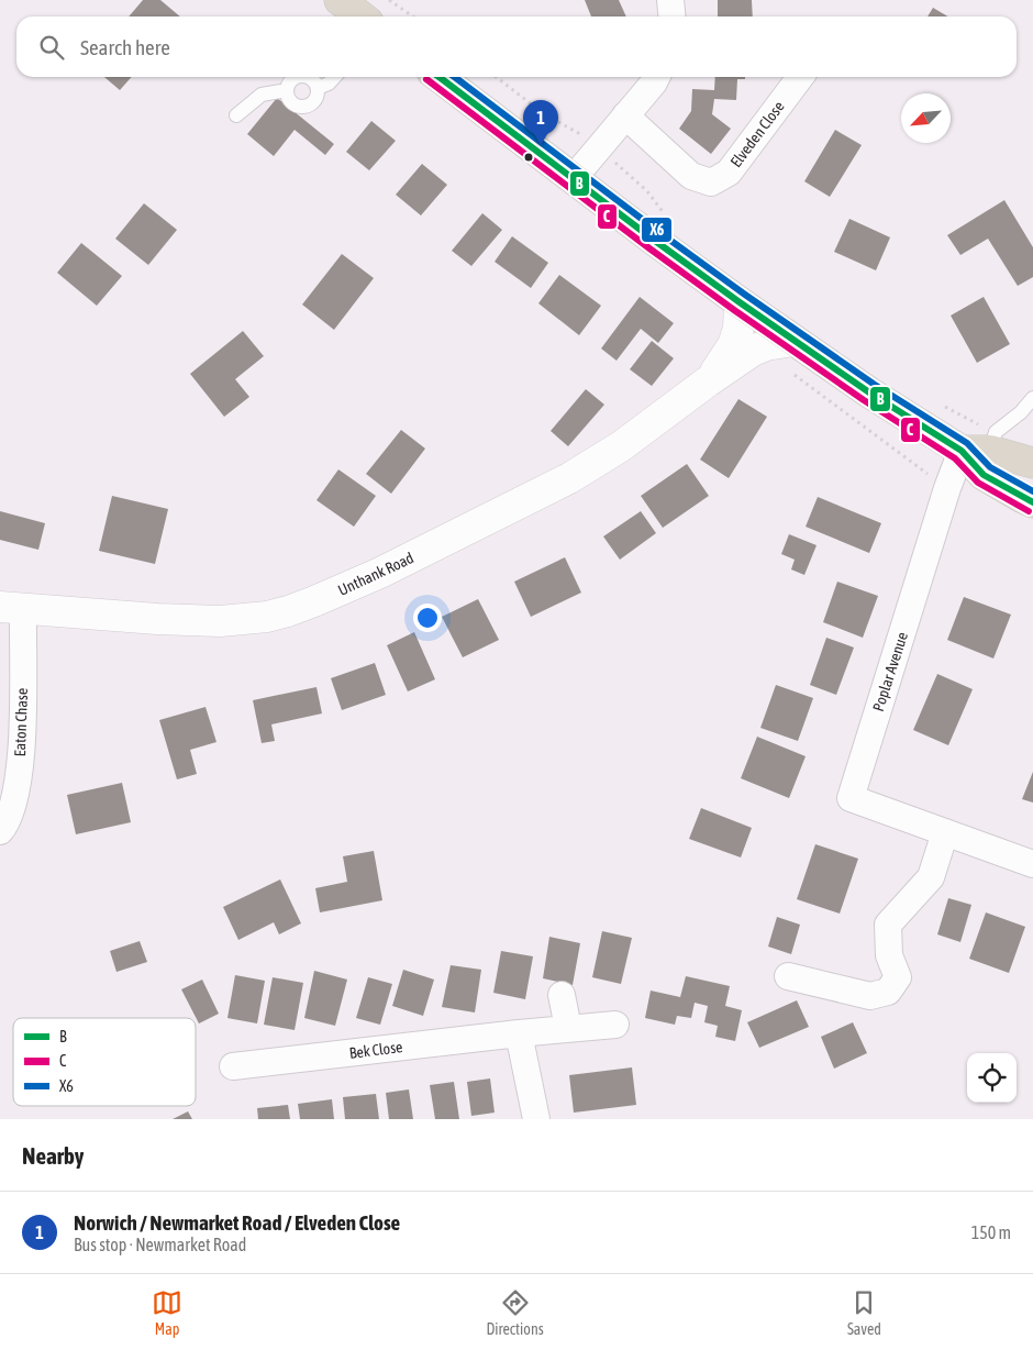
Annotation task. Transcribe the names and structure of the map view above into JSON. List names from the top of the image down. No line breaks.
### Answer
{"streets":{"street":["Elveden Close","Unthank Road","Poplar Avenue","Eaton Chase","Bek Close"]},"crossings":[["Unthank Road","Eaton Chase"]],"lines":["transit line B","transit line X6","transit line C"],"legend":["B","C","X6"],"north":"bottom left","page":{"search":"Search here","pins":"1","heading":"Nearby","list":[{"mark":"1","name":"Norwich / Newmarket Road / Elveden Close","note":"Bus stop · Newmarket Road","value":"150 m"}],"nav":["Map","Directions","Saved"]}}
